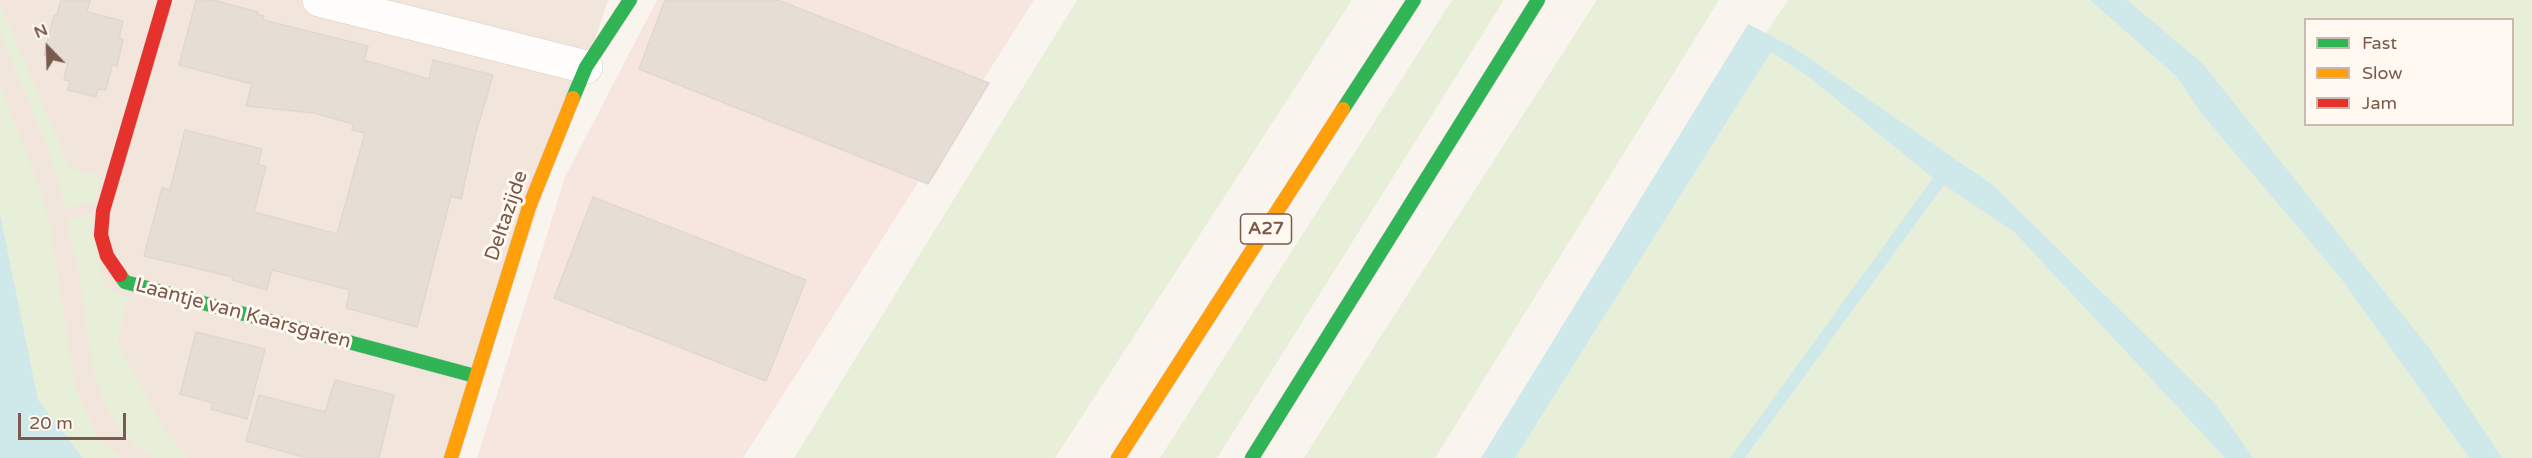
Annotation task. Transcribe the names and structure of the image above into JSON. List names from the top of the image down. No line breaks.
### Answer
{"streets":{"main road":["Deltazijde","A27","Laantje van Kaarsgaren"]},"crossings":[["Deltazijde","Laantje van Kaarsgaren"]],"legend":["Fast","Slow","Jam"],"scale_bar":"20 m","north":"top left"}
